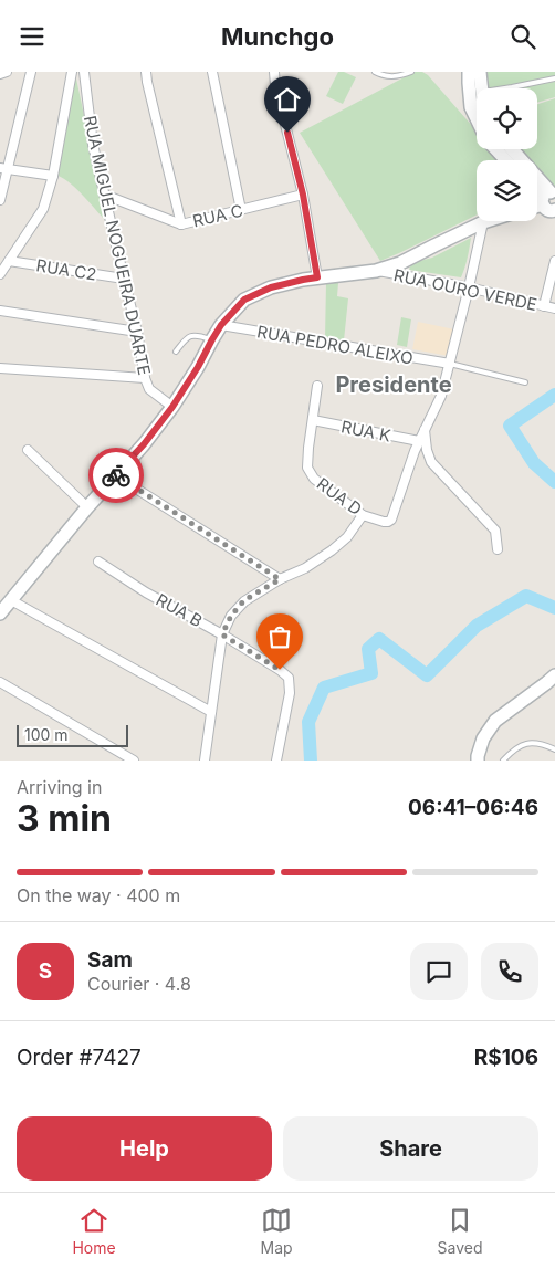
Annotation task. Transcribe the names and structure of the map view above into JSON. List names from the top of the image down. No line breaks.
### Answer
{"streets":{"street":["RUA C","RUA MIGUEL NOGUEIRA DUARTE","RUA C2","RUA OURO VERDE","RUA PEDRO ALEIXO","RUA K","RUA D","RUA B"]},"crossings":[["RUA C","RUA MIGUEL NOGUEIRA DUARTE"],["RUA MIGUEL NOGUEIRA DUARTE","RUA C2"],["RUA K","RUA D"]],"districts":["Presidente"],"scale_bar":"100 m","page":{"header":"Munchgo","scale":"100 m","heading":["3 min","Arriving in","06:41–06:46"],"panel":["Sam","Courier · 4.8","Order #7427","R$106"],"bar":"On the way · 400 m","round":"S","buttons":["Help","Share"],"tabs":["Home","Map","Saved"]}}
